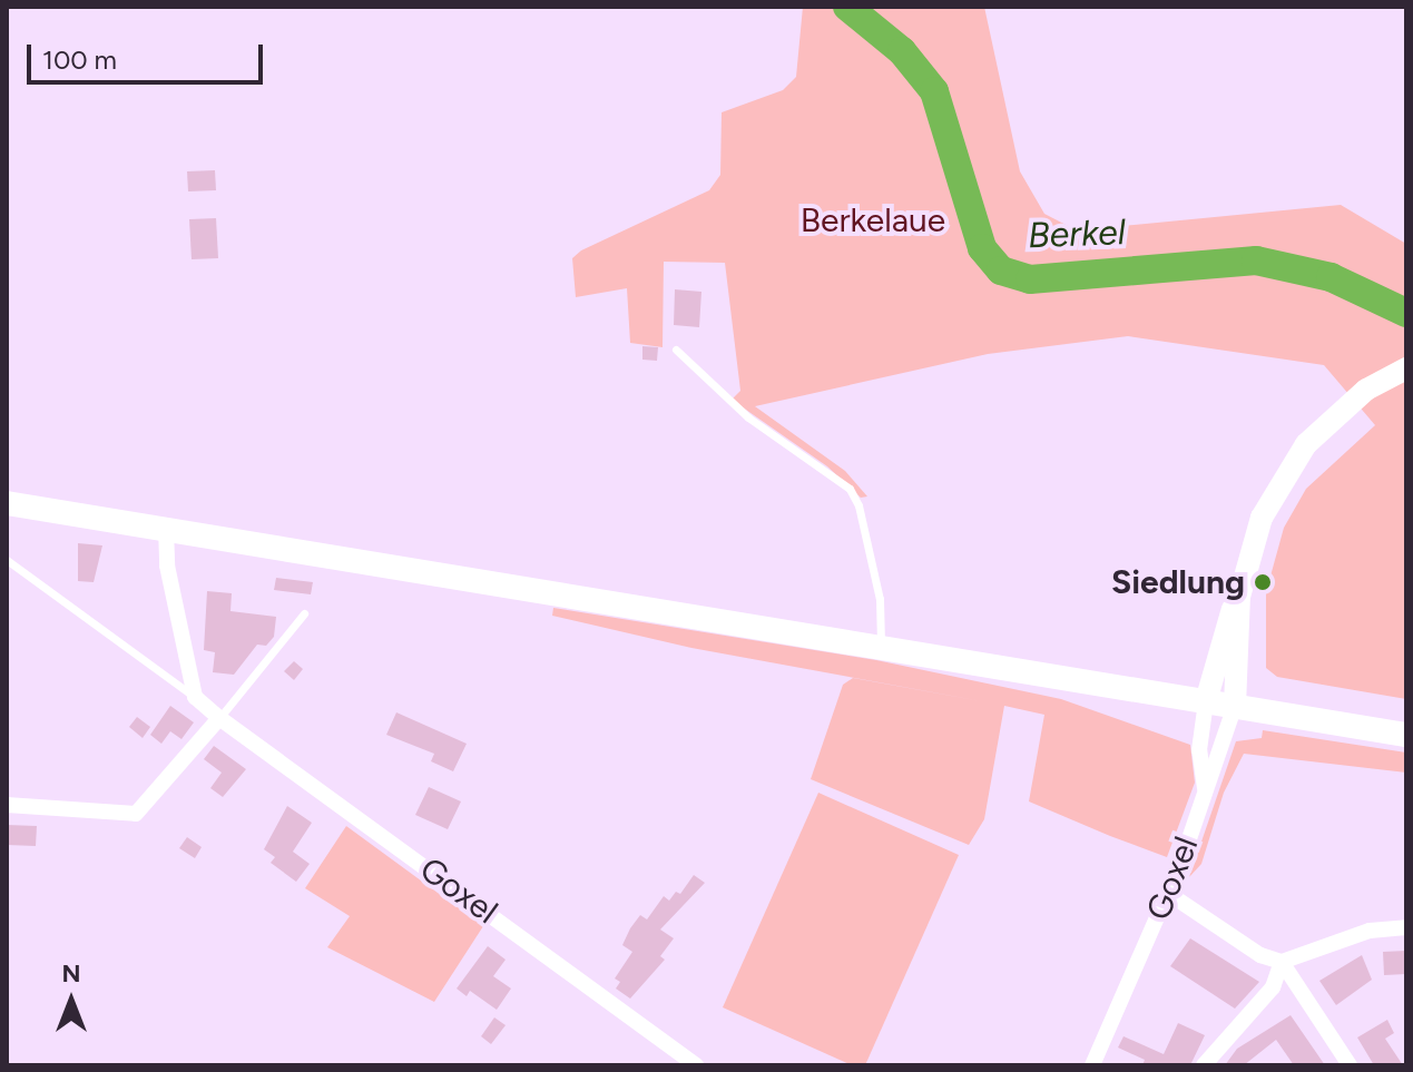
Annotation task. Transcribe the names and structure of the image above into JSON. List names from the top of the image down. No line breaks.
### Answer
{"streets":{"street":["Goxel"]},"water":["Berkel"],"parks":["Berkelaue"],"places":["Siedlung"],"scale_bar":"100 m","north":"top"}
